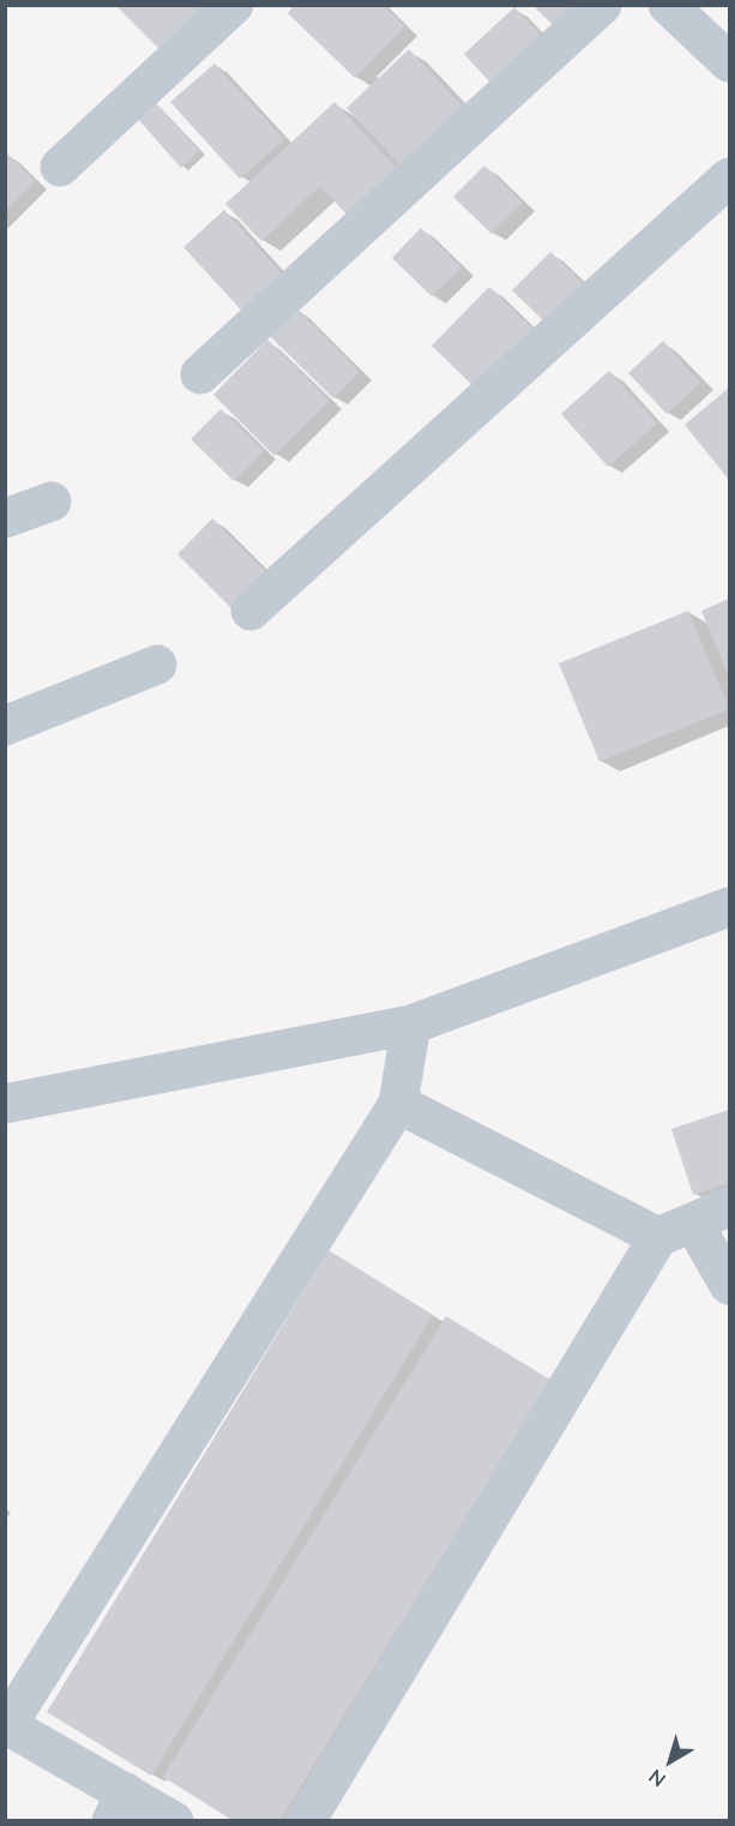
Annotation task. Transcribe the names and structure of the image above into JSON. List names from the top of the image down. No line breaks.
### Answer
{"north":"bottom left"}
